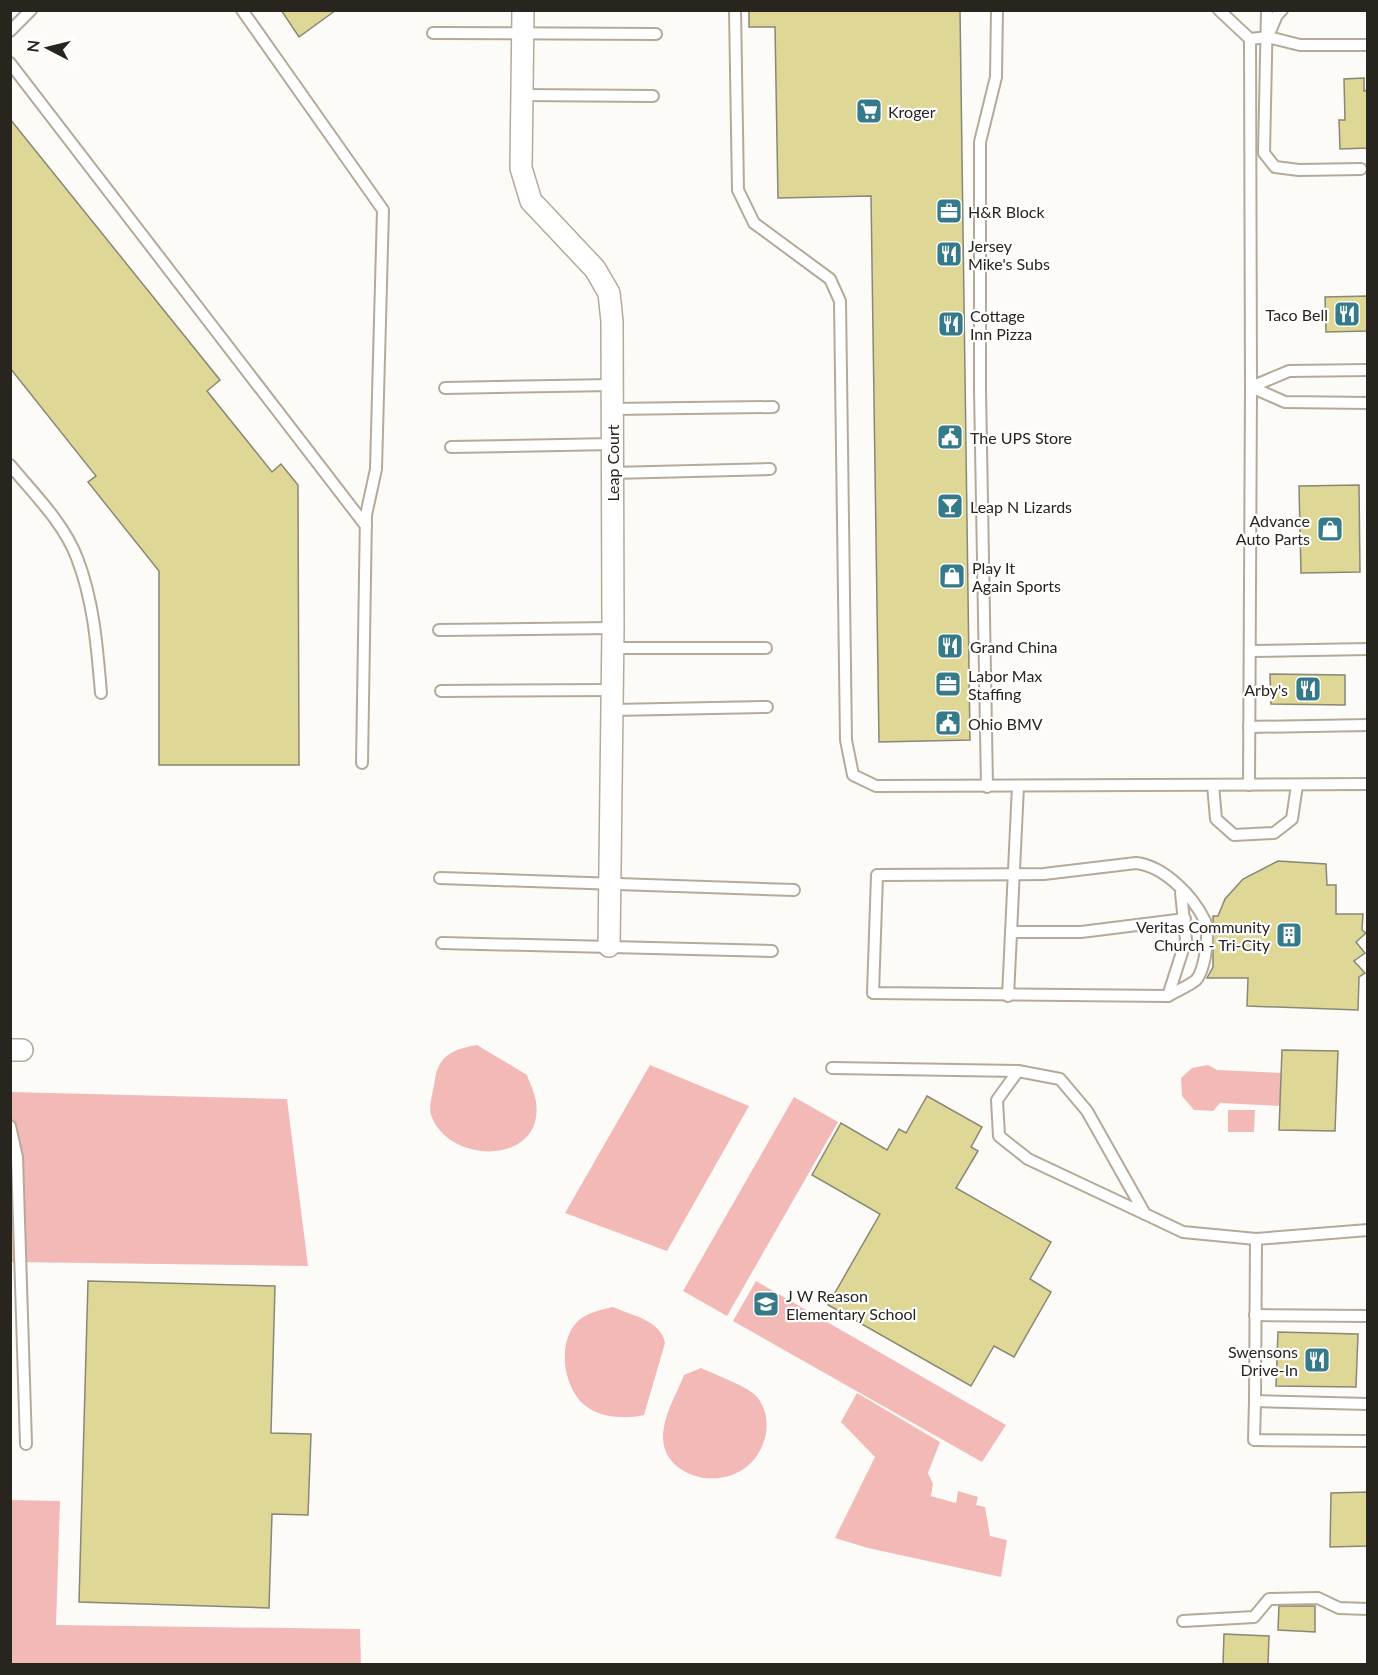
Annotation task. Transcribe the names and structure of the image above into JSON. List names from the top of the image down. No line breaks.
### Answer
{"streets":{"street":["Leap Court"]},"places":{"supermarket":["Kroger"],"office":["H&R Block","Labor Max Staffing"],"restaurant":["Jersey Mike's Subs","Taco Bell","Cottage Inn Pizza","Grand China","Arby's","Swensons Drive-In"],"public building":["The UPS Store","Ohio BMV"],"bar":["Leap N Lizards"],"shop":["Advance Auto Parts","Play It Again Sports"],"building":["Veritas Community Church - Tri-City"],"school or university":["J W Reason Elementary School"]},"north":"left"}
